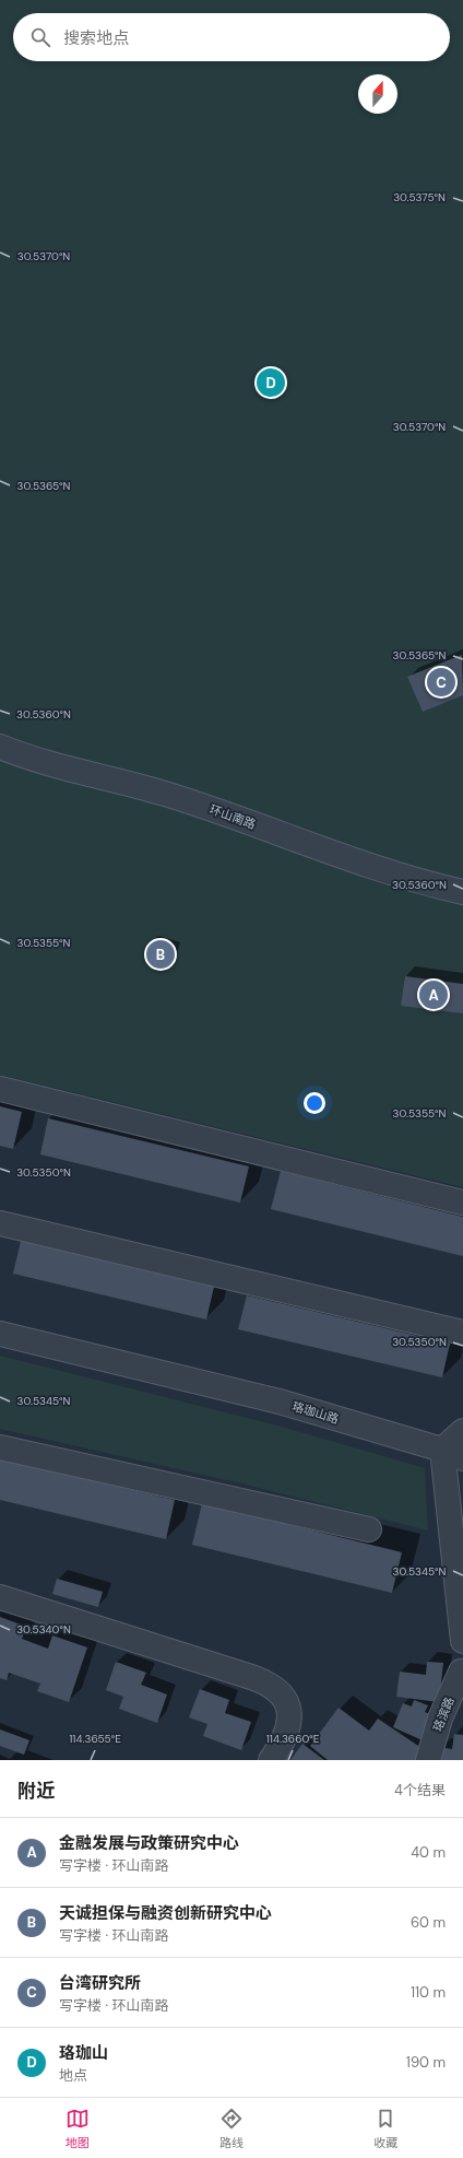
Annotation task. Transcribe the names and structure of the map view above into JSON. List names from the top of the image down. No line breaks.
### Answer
{"streets":{"street":["环山南路","珞珈山路","珞滨路"]},"north":"top","page":{"search":"搜索地点","pins":["D","C","B","A"],"heading":["附近","4个结果"],"list":[{"mark":"A","name":"金融发展与政策研究中心","note":"写字楼 · 环山南路","value":"40 m"},{"mark":"B","name":"天诚担保与融资创新研究中心","note":"写字楼 · 环山南路","value":"60 m"},{"mark":"C","name":"台湾研究所","note":"写字楼 · 环山南路","value":"110 m"},{"mark":"D","name":"珞珈山","note":"地点","value":"190 m"}],"nav":["地图","路线","收藏"]},"coordinates":["30.5375°N","30.5370°N","30.5365°N","30.5360°N","30.5355°N","30.5350°N","30.5345°N","30.5340°N","114.3655°E","114.3660°E"]}
